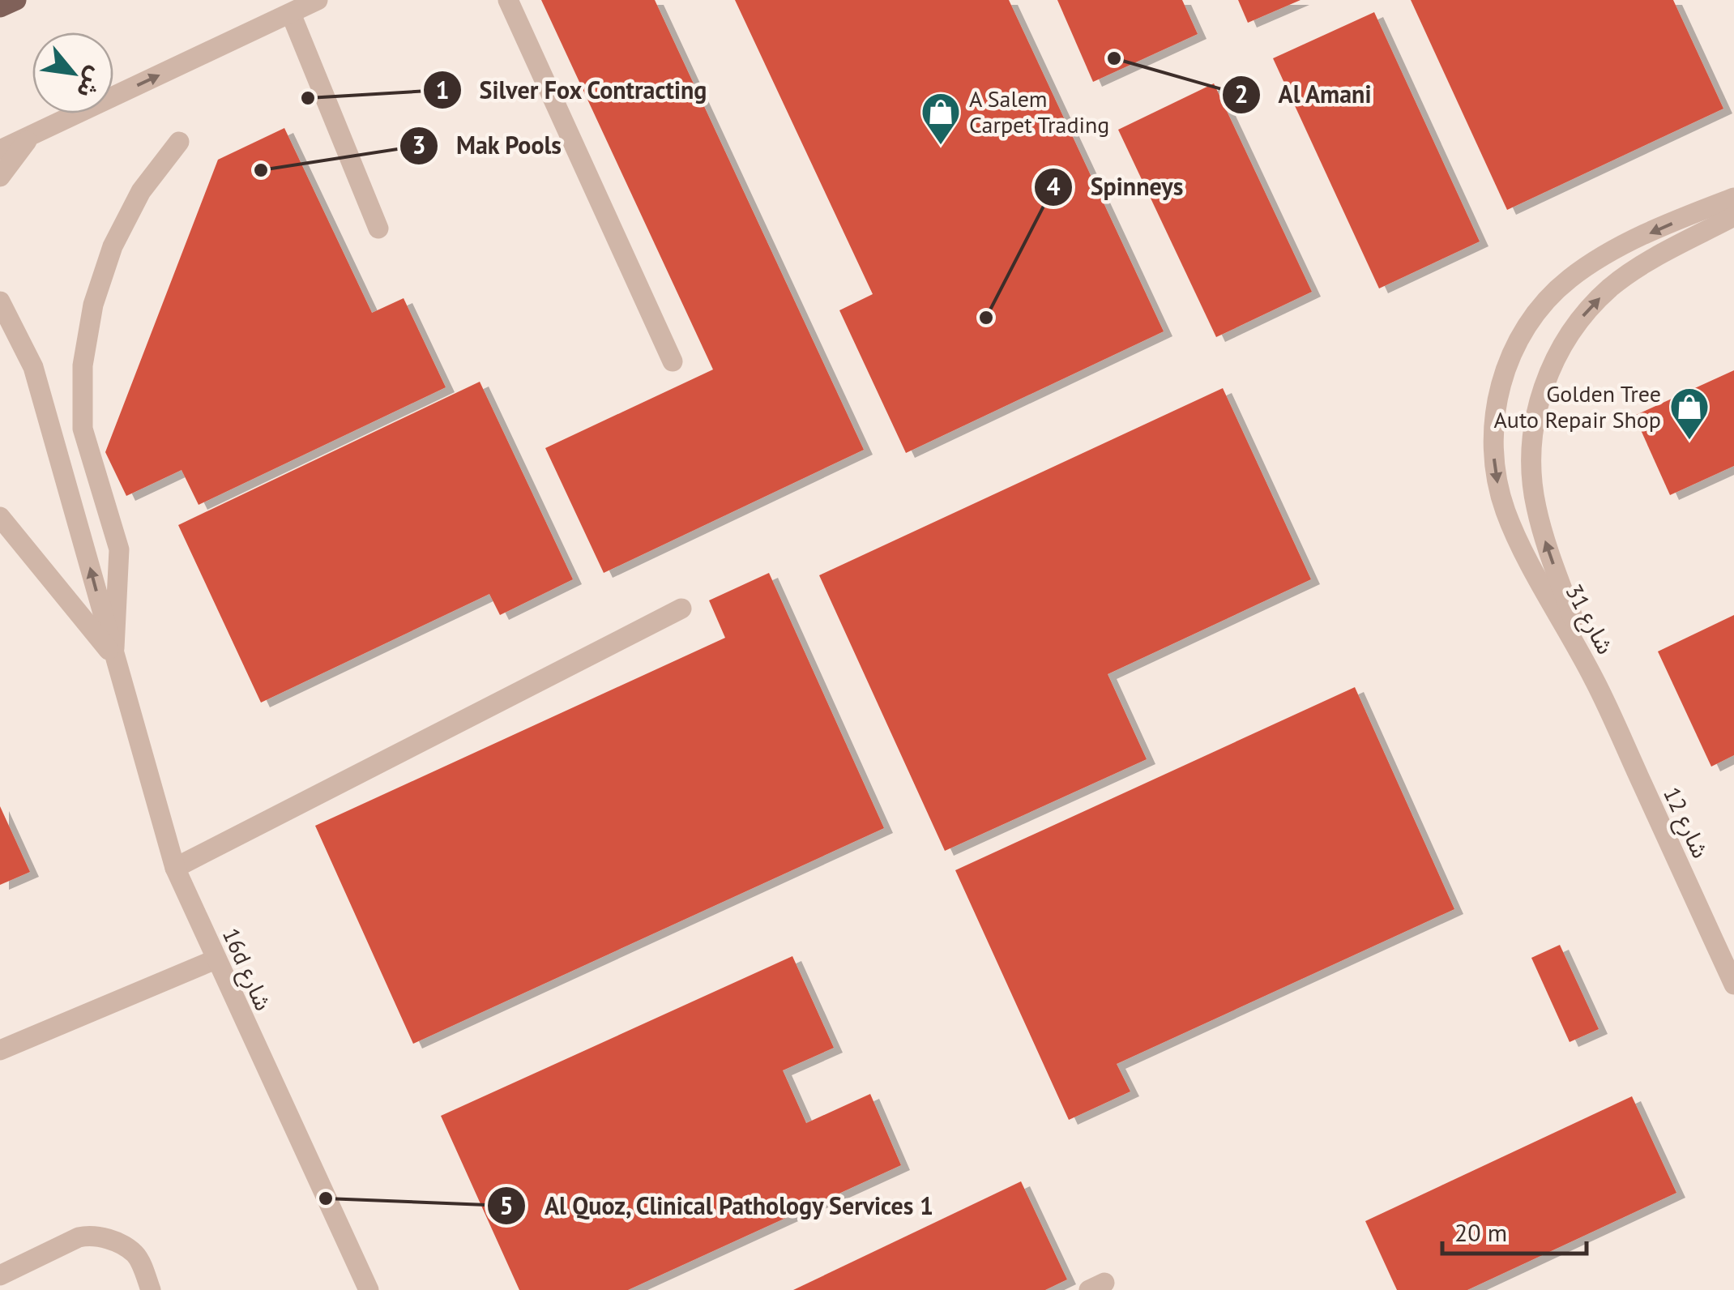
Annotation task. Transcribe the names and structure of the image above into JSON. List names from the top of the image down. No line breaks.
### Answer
{"streets":{"street":["شارع 31","شارع 12","16d شارع"]},"crossings":[["شارع 31","شارع 12"]],"places":{"other":["Al Amani","Silver Fox Contracting","Mak Pools","Spinneys","Al Quoz, Clinical Pathology Services 1"],"shop":["A Salem Carpet Trading","Golden Tree Auto Repair Shop"]},"scale_bar":"20 m","north":"bottom right"}
